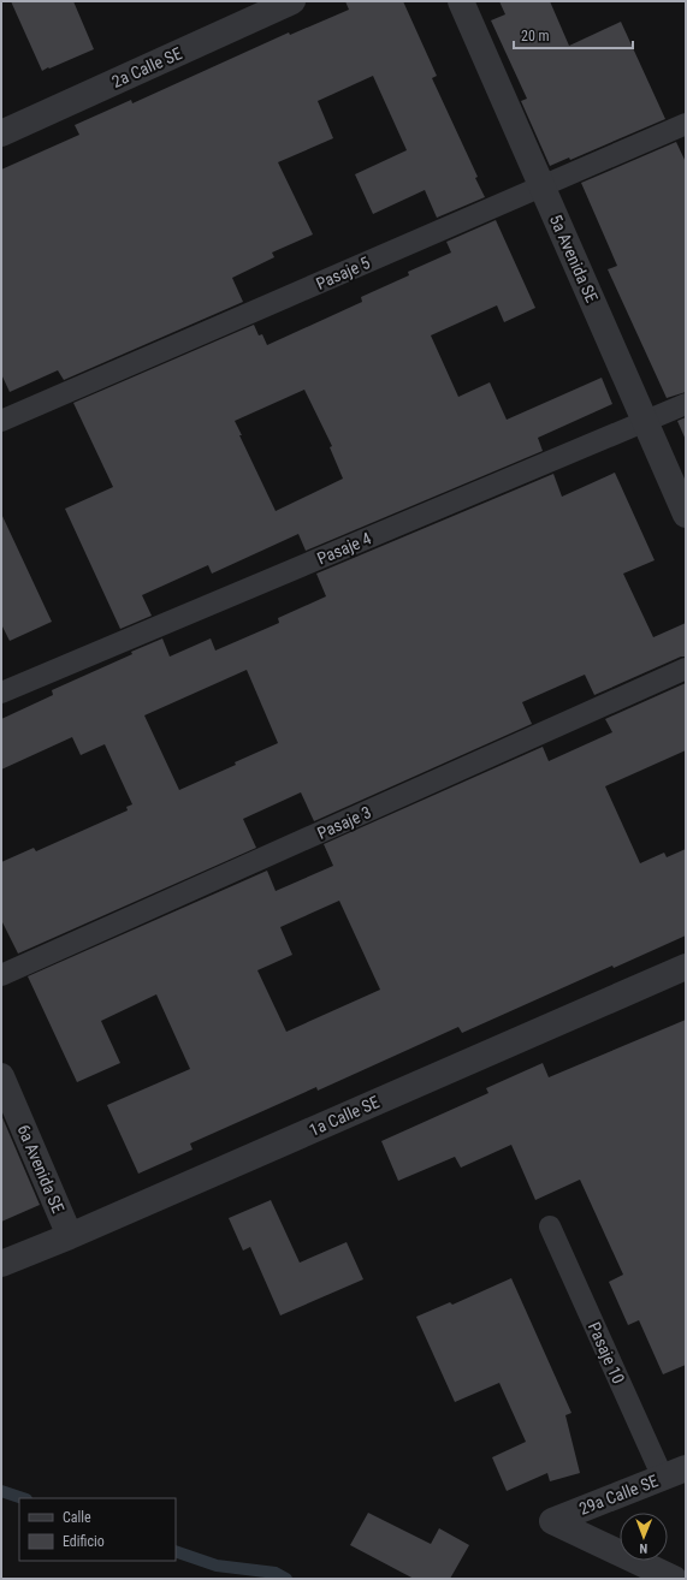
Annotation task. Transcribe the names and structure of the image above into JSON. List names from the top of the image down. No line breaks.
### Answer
{"streets":{"street":["2a Calle SE","5a Avenida SE","1a Calle SE","6a Avenida SE","29a Calle SE"],"lane":["Pasaje 5","Pasaje 4","Pasaje 3","Pasaje 10"]},"crossings":[["5a Avenida SE","Pasaje 5"],["5a Avenida SE","Pasaje 4"],["1a Calle SE","6a Avenida SE"],["Pasaje 10","29a Calle SE"]],"legend":["Calle","Edificio"],"scale_bar":"20 m","north":"bottom"}
